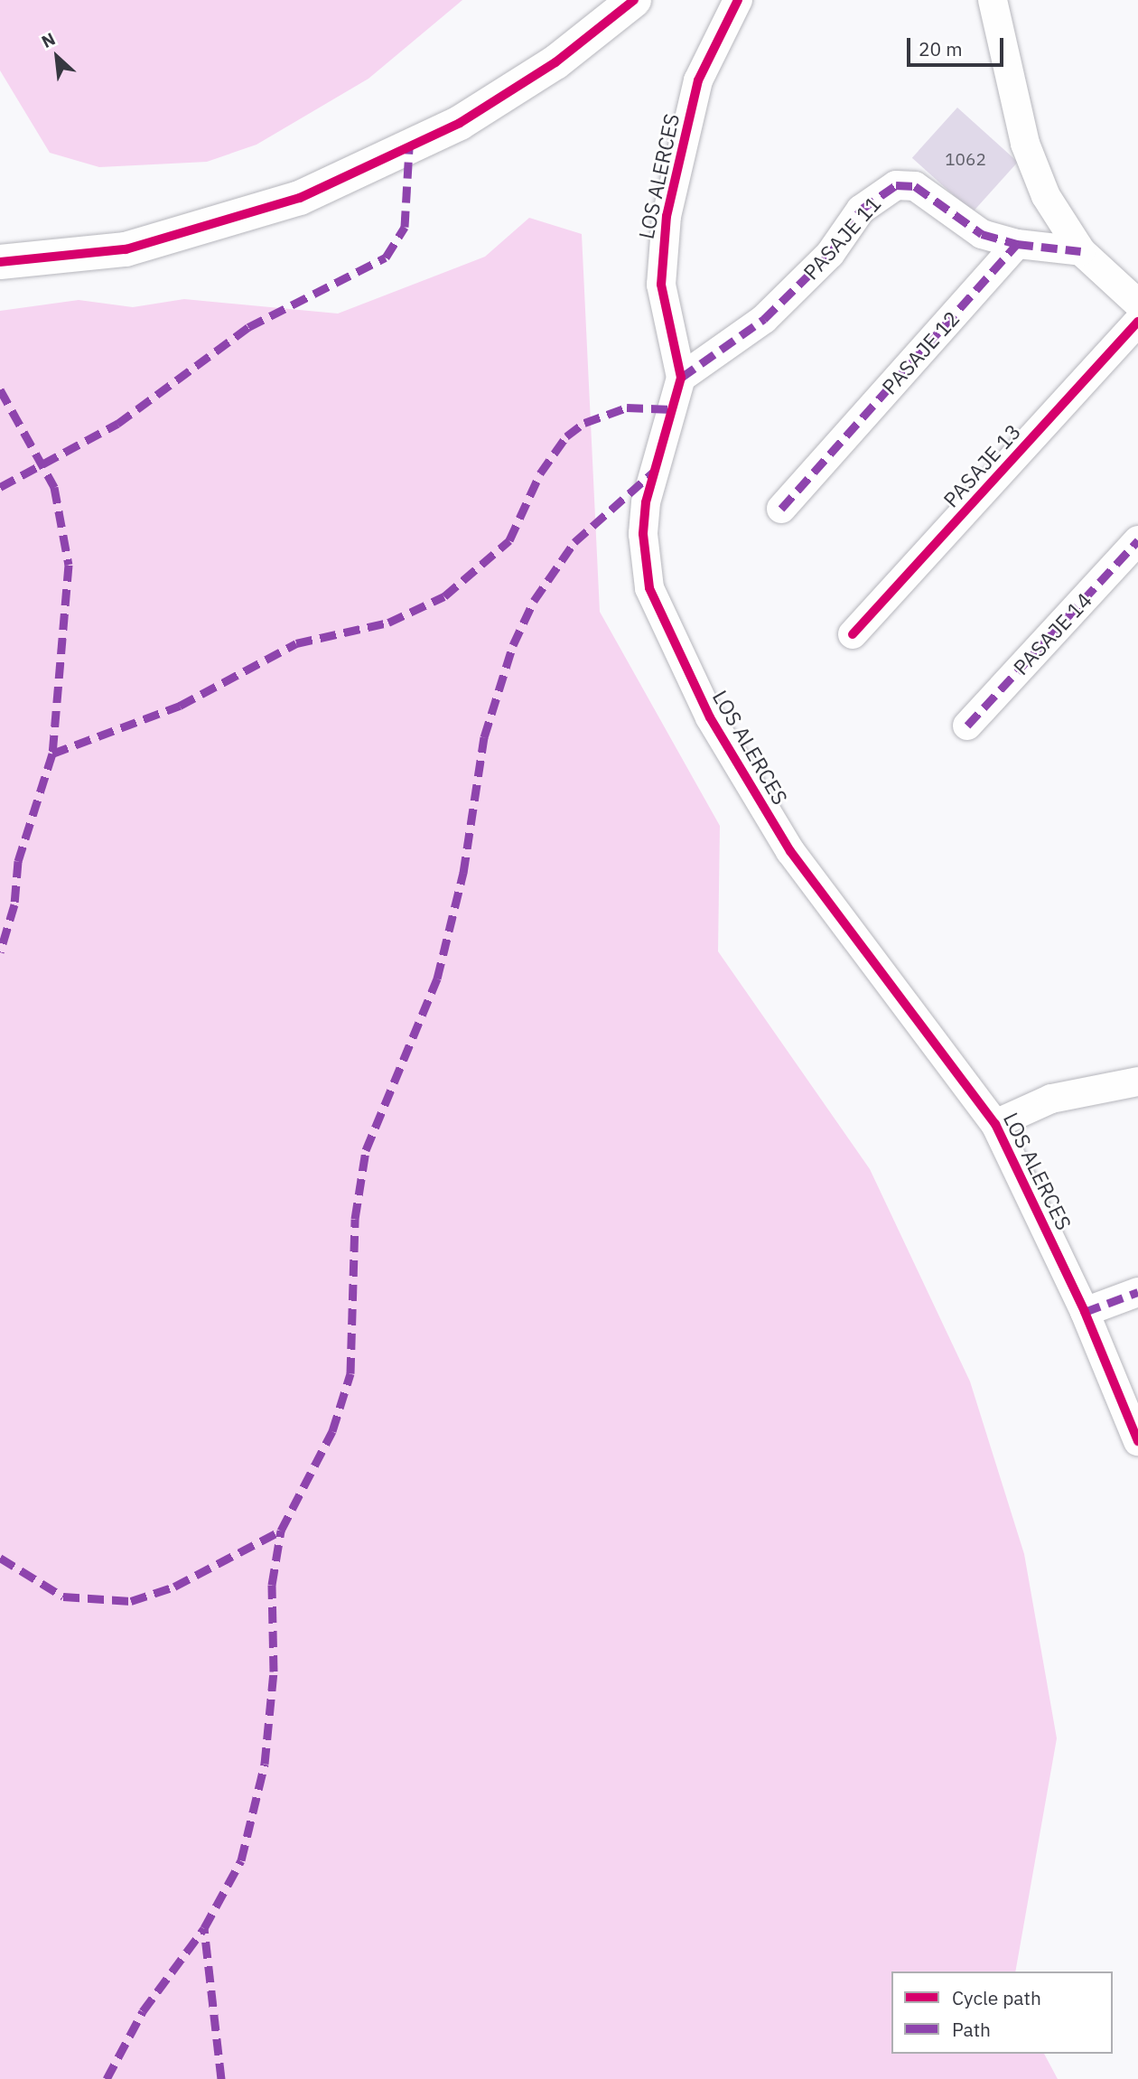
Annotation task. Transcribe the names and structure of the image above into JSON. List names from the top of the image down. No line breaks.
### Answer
{"streets":{"street":["LOS ALERCES","PASAJE 11","PASAJE 12","PASAJE 13","PASAJE 14"]},"crossings":[["LOS ALERCES","PASAJE 11"],["PASAJE 11","PASAJE 12"]],"house_numbers":["1062"],"legend":["Cycle path","Path"],"scale_bar":"20 m","north":"top left"}
